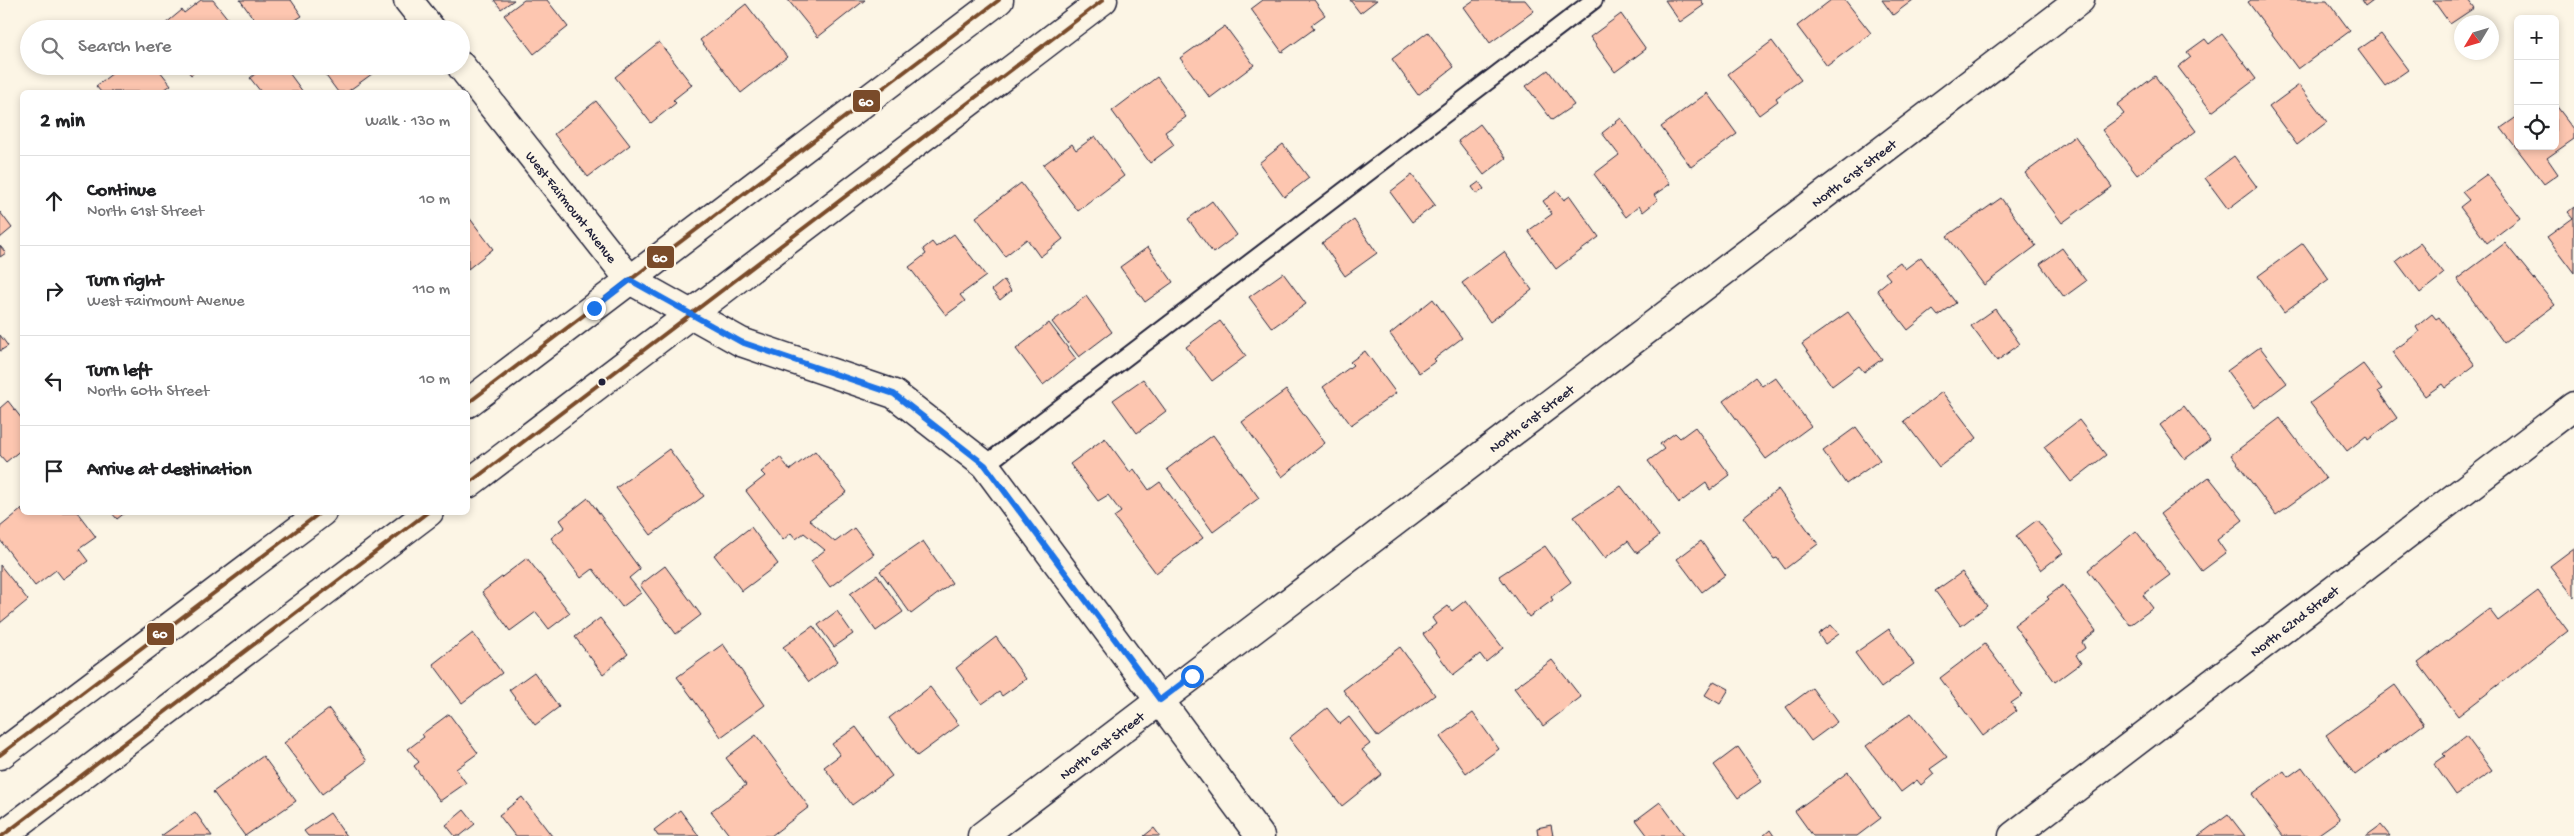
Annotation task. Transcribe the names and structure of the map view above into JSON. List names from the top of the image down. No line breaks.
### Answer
{"streets":{"street":["North 61st Street","West Fairmount Avenue","North 62nd Street"]},"crossings":[["North 61st Street","West Fairmount Avenue"]],"lines":["transit line 60"],"north":"bottom left","page":{"map_buttons":["+","−"],"search":"Search here","heading":["2 min","Walk · 130 m"],"list":[["Continue","North 61st Street","10 m"],["Turn right","West Fairmount Avenue","110 m"],["Turn left","North 60th Street","10 m"],"Arrive at destination"]}}
